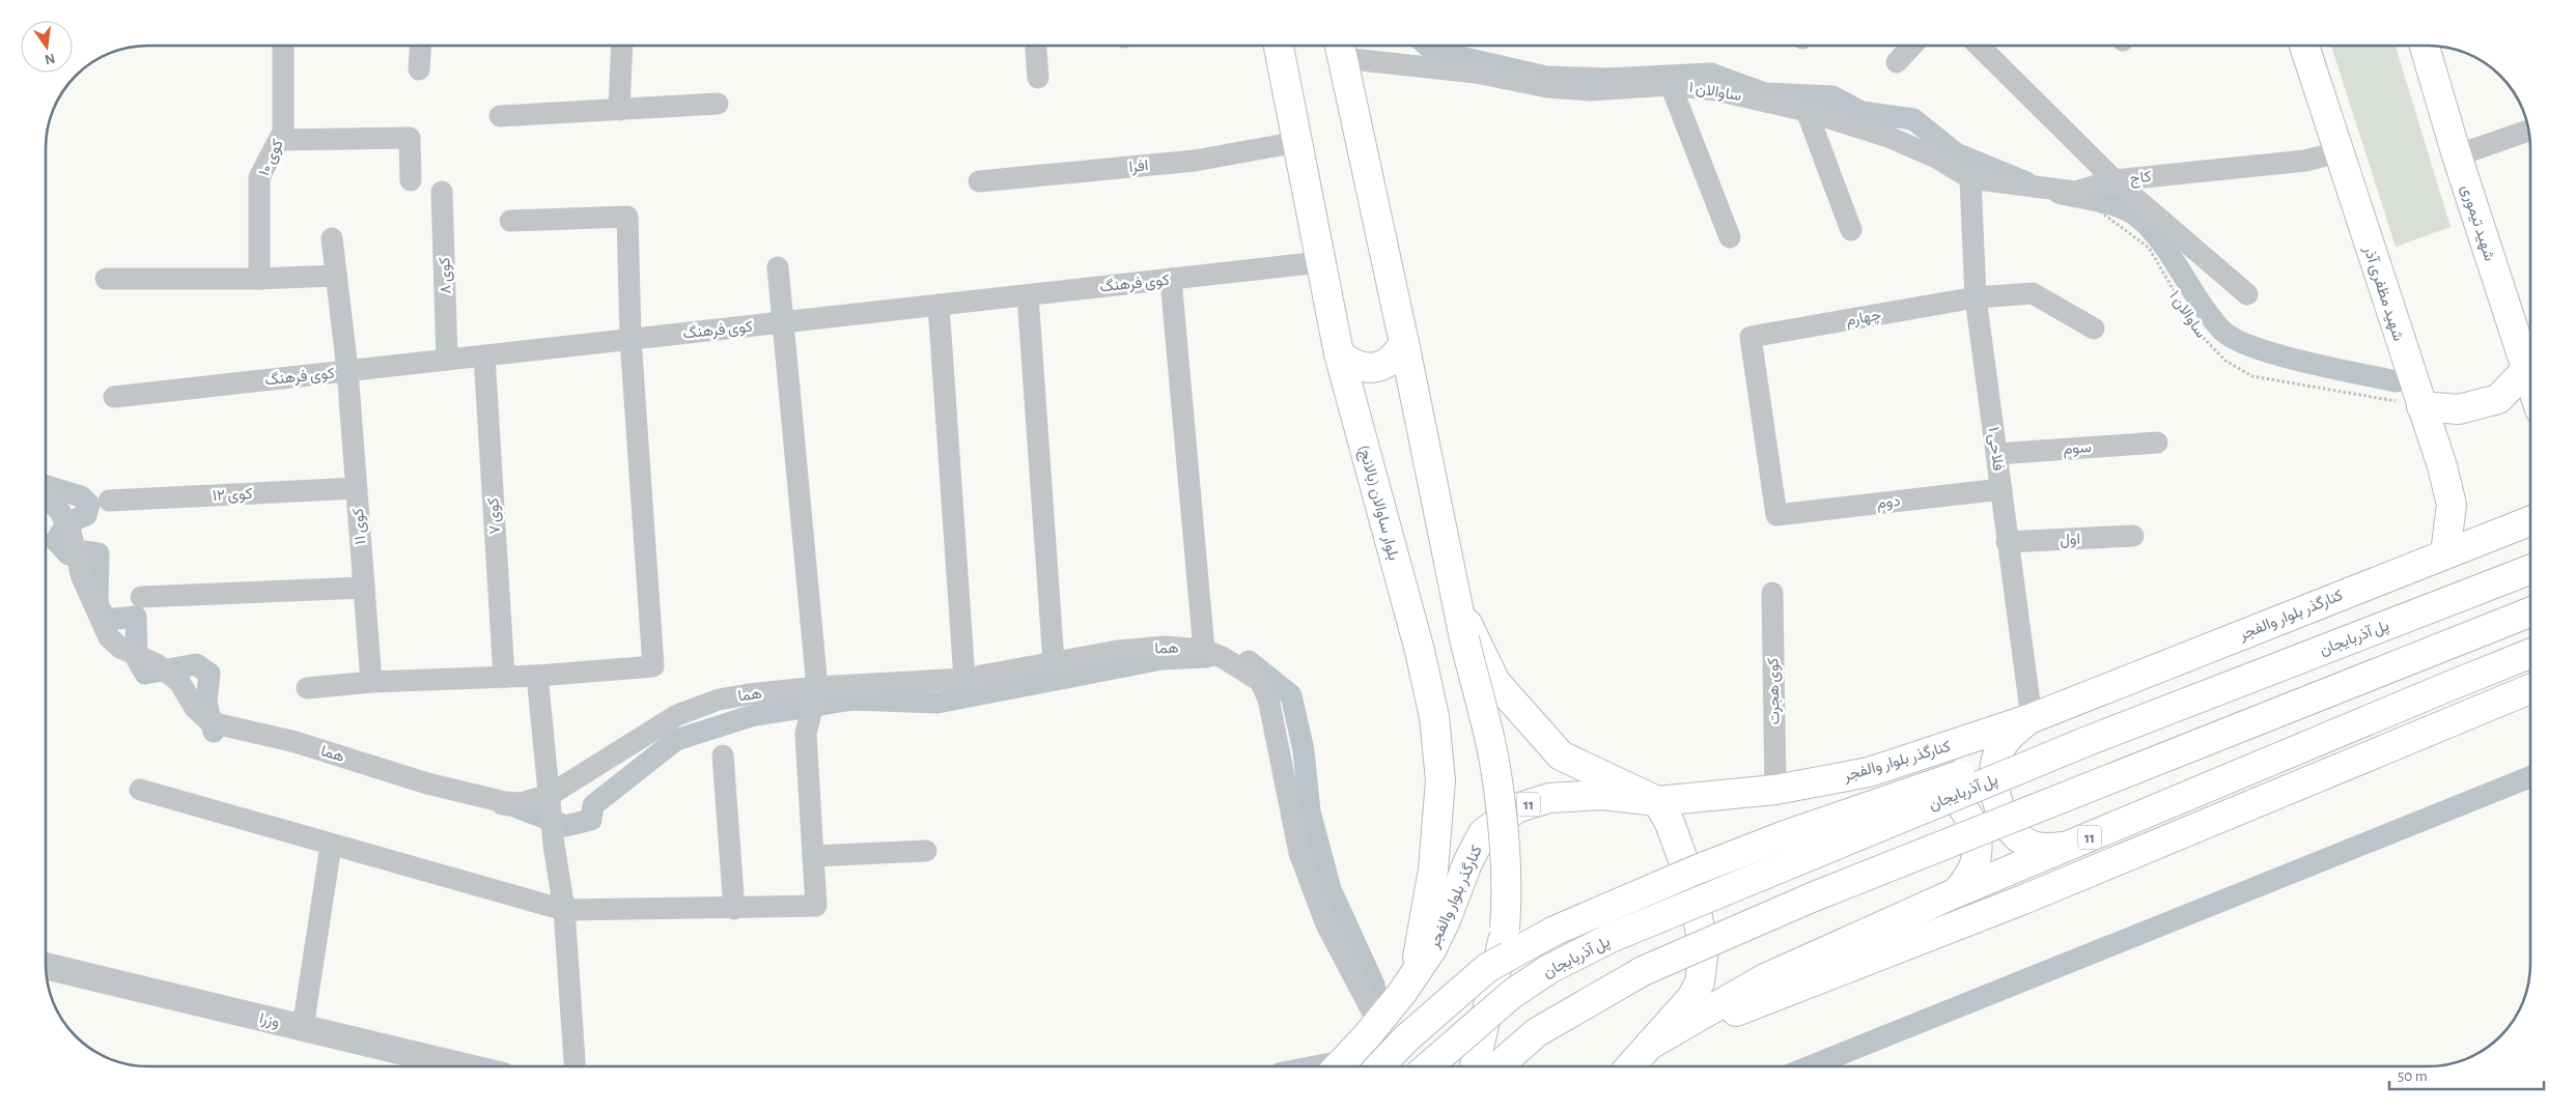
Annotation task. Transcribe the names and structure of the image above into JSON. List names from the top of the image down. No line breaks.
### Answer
{"streets":{"main road":["شهید تیموری","شهید مظفری آذر","بلوار ساوالان (بالانج)","کنارگذر بلوار والفجر","پل آذربایجان","11"],"street":["ساوالان ۱","کوی ۱۰","افرا","کاج","کوی ۸","کوی فرهنگ","چهارم","سوم","فلاحی ۱","کوی ۱۲","دوم","کوی ۷","کوی ۱۱","اول","هما","کوی هجرت","وزرا"]},"crossings":[["ساوالان ۱","کاج"],["ساوالان ۱","شهید مظفری آذر"],["ساوالان ۱","فلاحی ۱"],["افرا","بلوار ساوالان (بالانج)"],["کاج","شهید مظفری آذر"],["کوی ۸","کوی فرهنگ"],["کوی فرهنگ","بلوار ساوالان (بالانج)"],["کوی فرهنگ","کوی ۷"],["کوی فرهنگ","کوی ۱۱"],["شهید مظفری آذر","کنارگذر بلوار والفجر"],["چهارم","فلاحی ۱"],["چهارم","دوم"],["سوم","فلاحی ۱"],["فلاحی ۱","دوم"],["فلاحی ۱","اول"],["فلاحی ۱","کنارگذر بلوار والفجر"],["کوی ۱۲","کوی ۱۱"],["بلوار ساوالان (بالانج)","کنارگذر بلوار والفجر"],["کنارگذر بلوار والفجر","هما"],["کنارگذر بلوار والفجر","کوی هجرت"],["کنارگذر بلوار والفجر","11"]],"scale_bar":"50 m","north":"bottom"}
